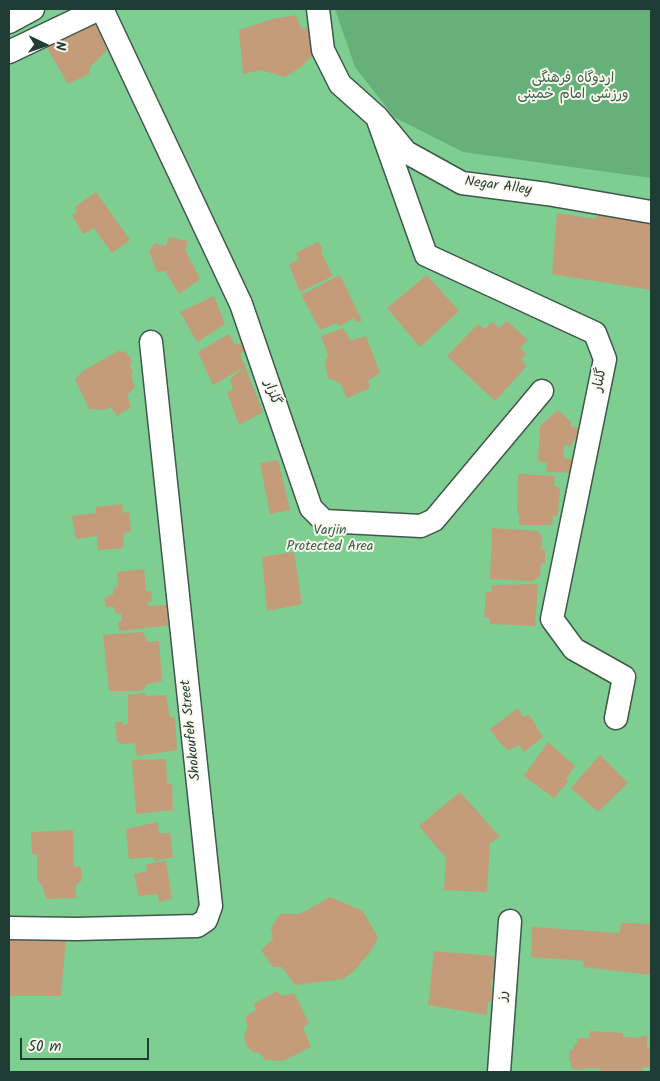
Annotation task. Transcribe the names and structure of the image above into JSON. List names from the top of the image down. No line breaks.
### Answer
{"streets":{"street":["Negar Alley","گلنار","گلزار","Shokoufeh Street","رز"]},"crossings":[["Negar Alley","گلنار"]],"parks":["اردوگاه فرهنگی ورزشی امام خمینی","Varjin Protected Area"],"scale_bar":"50 m","north":"right"}
